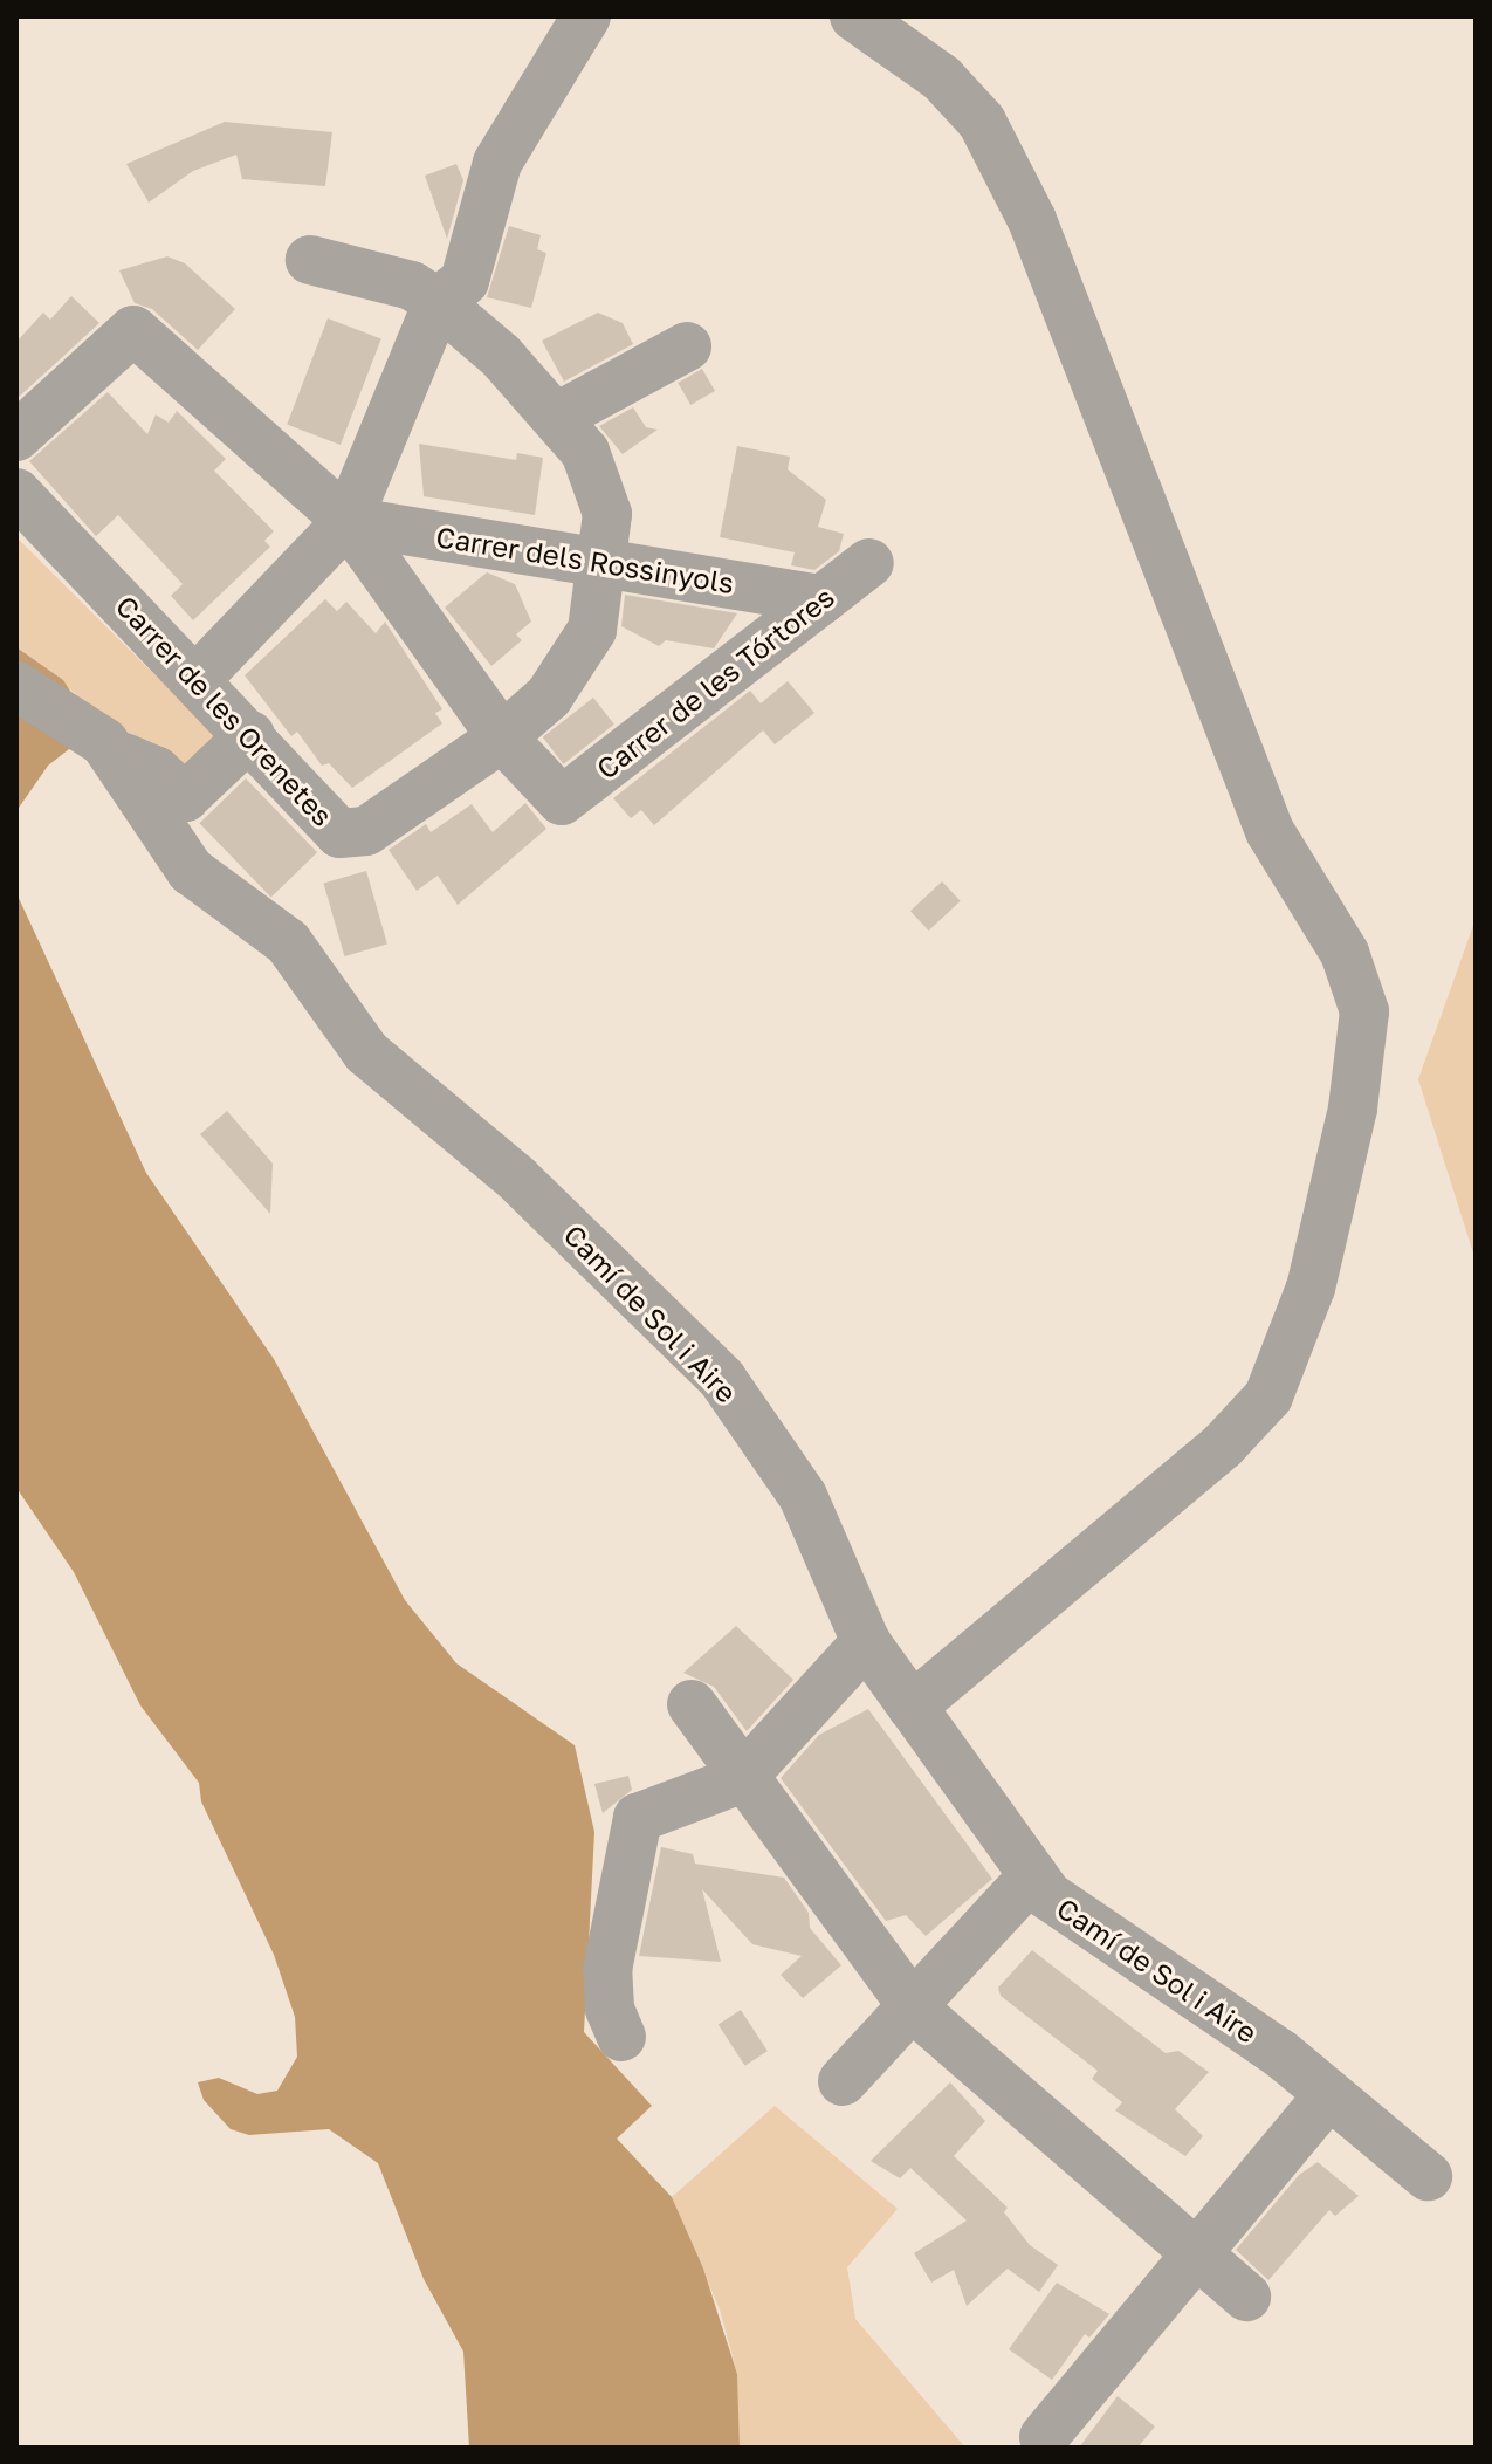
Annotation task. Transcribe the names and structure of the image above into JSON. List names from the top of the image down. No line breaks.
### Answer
{"streets":{"street":["Carrer dels Rossinyols","Carrer de les Tórtores","Carrer de les Orenetes","Camí de Sol i Aire"]},"crossings":[["Carrer dels Rossinyols","Carrer de les Tórtores"],["Carrer dels Rossinyols","Carrer de les Orenetes"],["Carrer de les Tórtores","Carrer de les Orenetes"]]}
